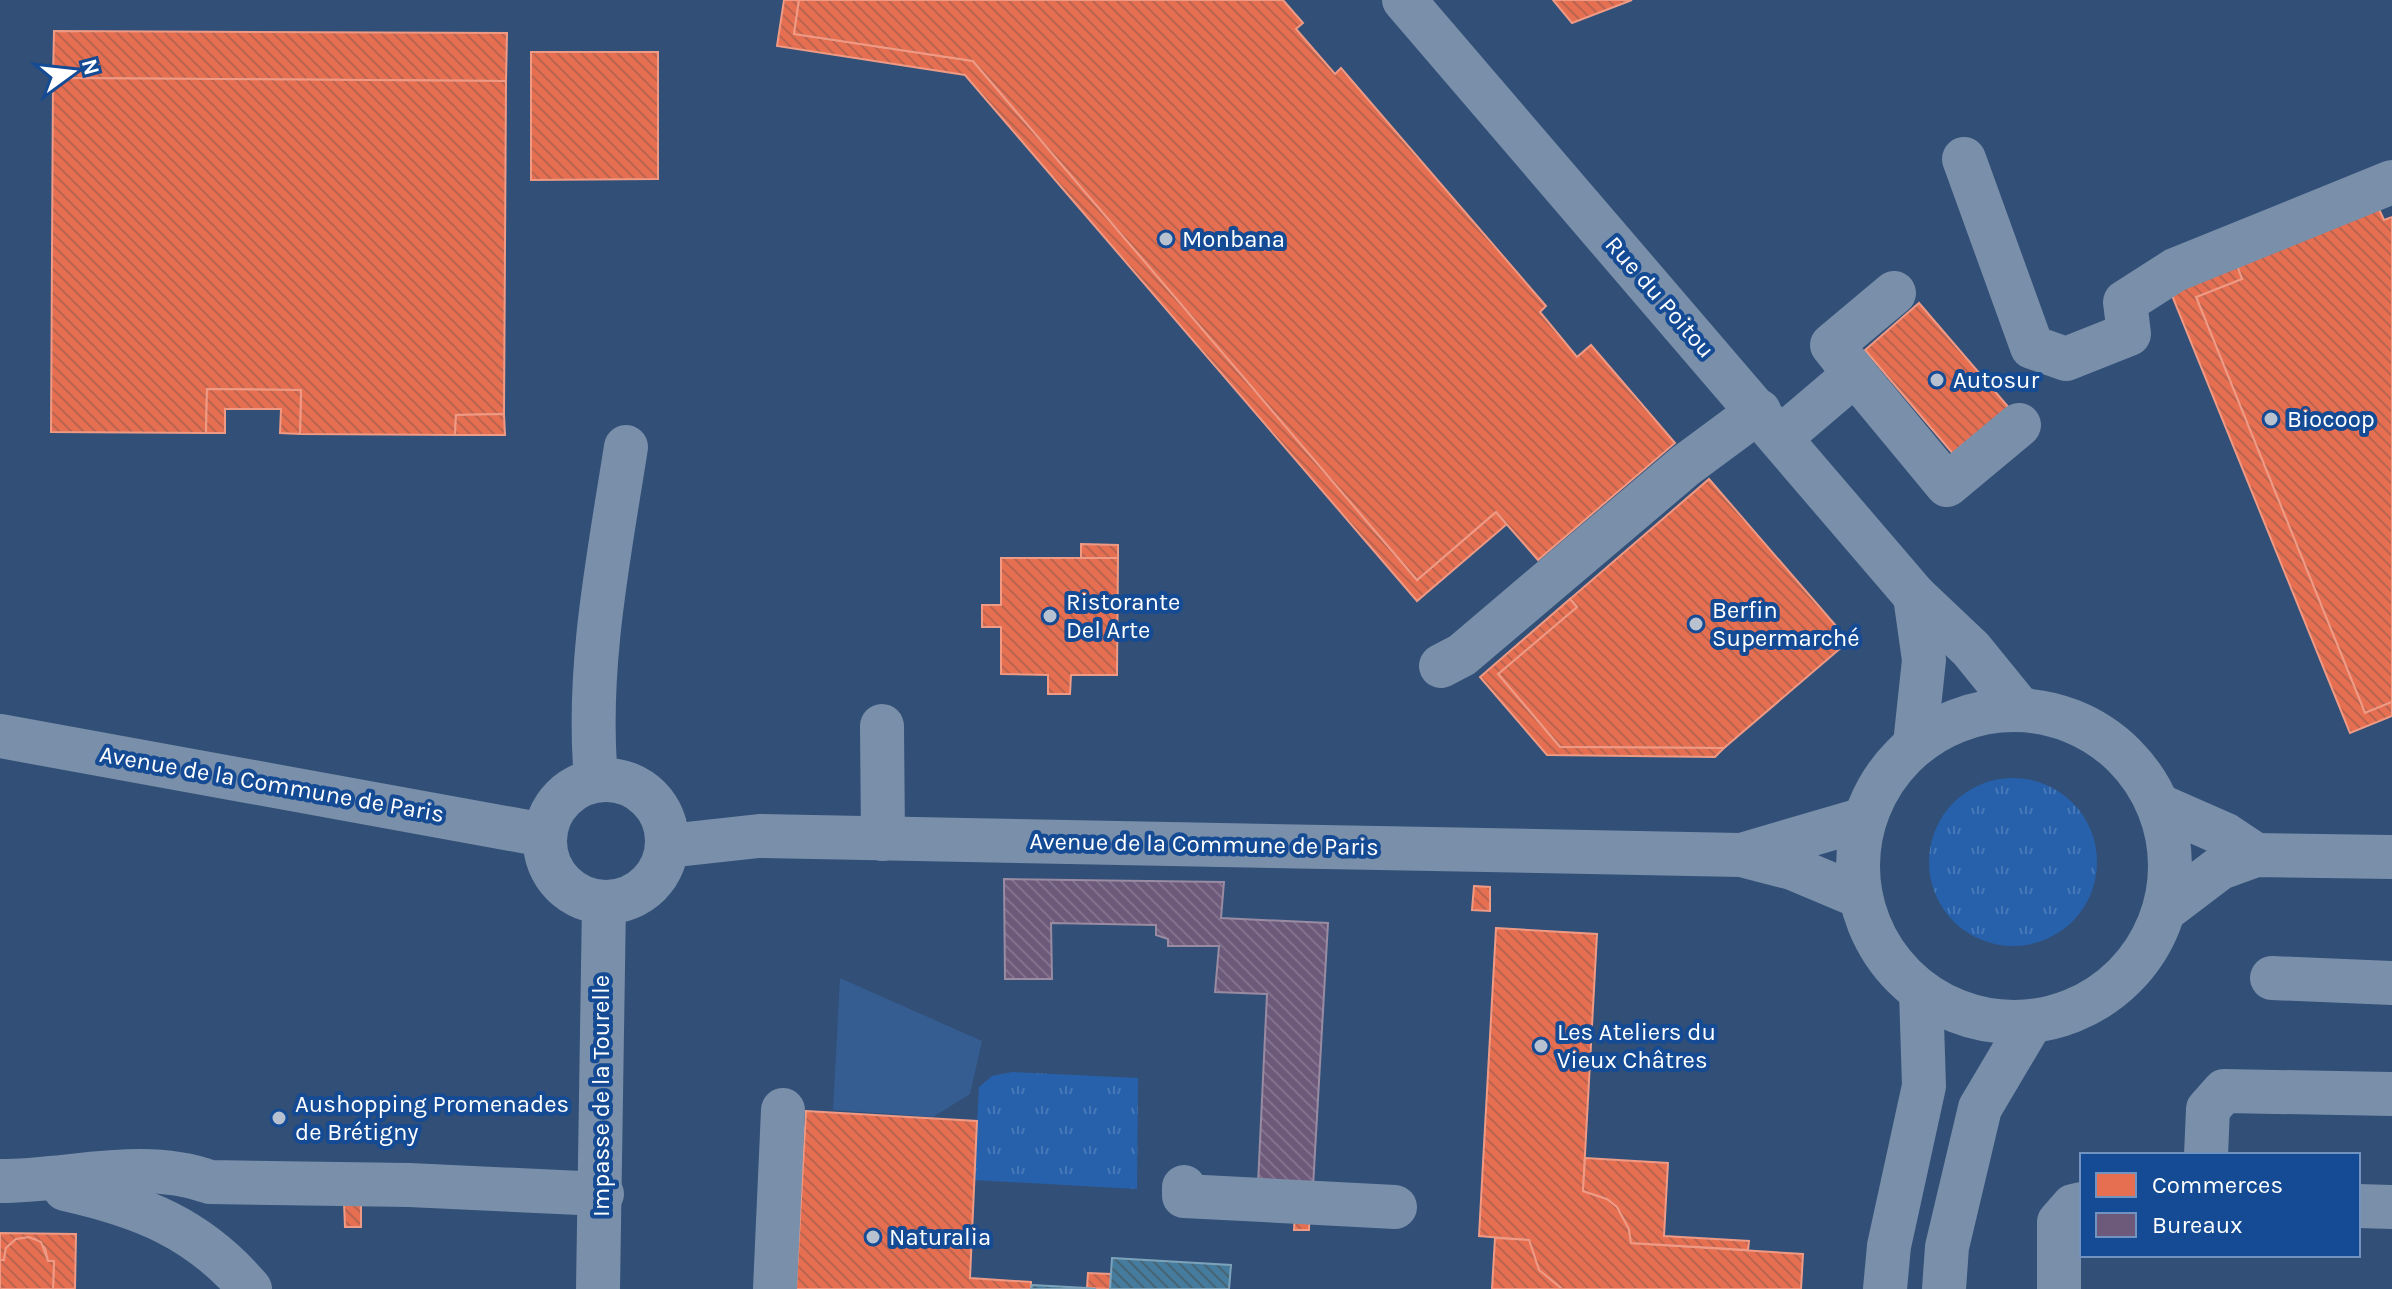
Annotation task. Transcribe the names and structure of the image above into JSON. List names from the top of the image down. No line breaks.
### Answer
{"streets":{"street":["Rue du Poitou","Avenue de la Commune de Paris","Impasse de la Tourelle"]},"crossings":[["Avenue de la Commune de Paris","Impasse de la Tourelle"]],"places":["Monbana","Autosur","Biocoop","Ristorante Del Arte","Berfin Supermarché","Les Ateliers du Vieux Châtres","Aushopping Promenades de Brétigny","Naturalia"],"legend":["Commerces","Bureaux"],"north":"right"}
